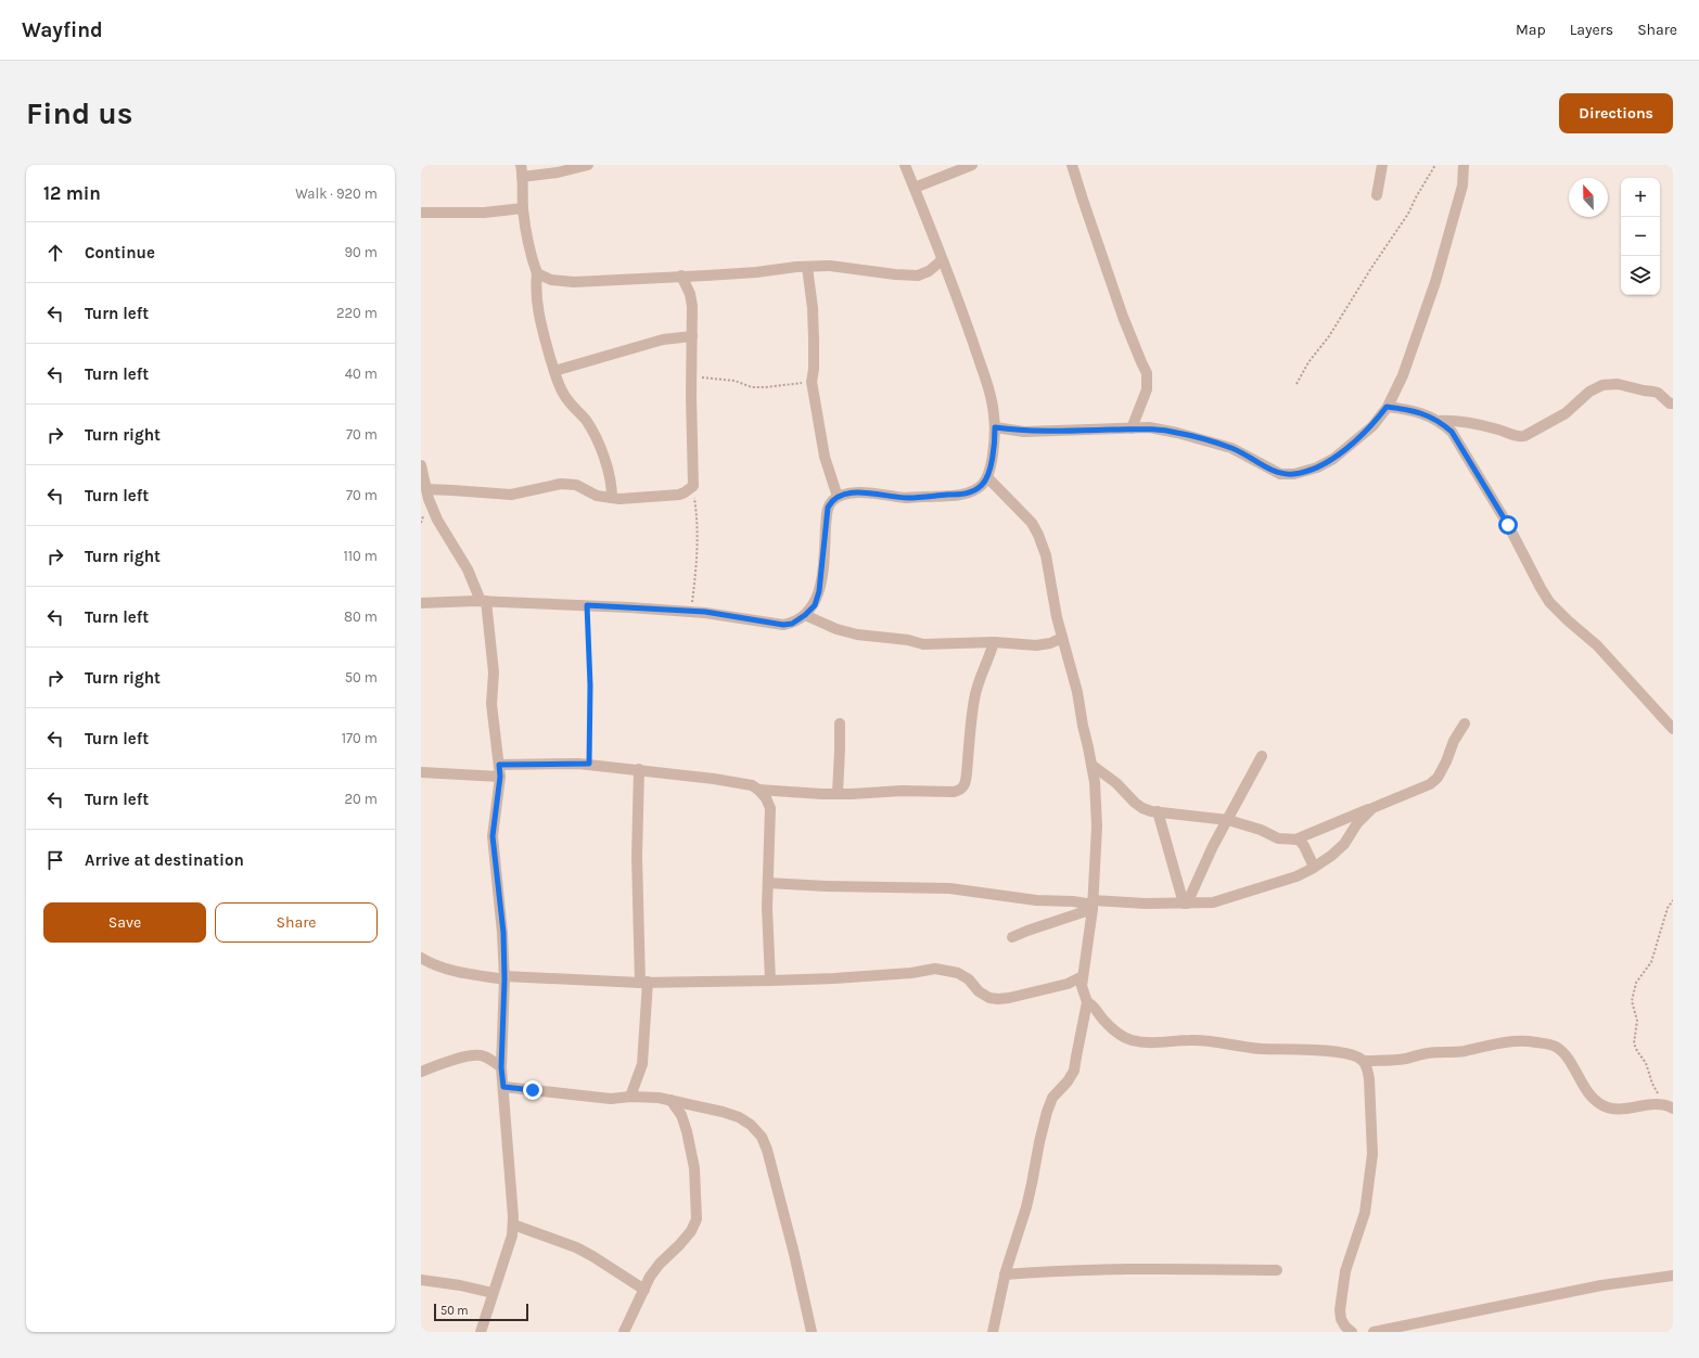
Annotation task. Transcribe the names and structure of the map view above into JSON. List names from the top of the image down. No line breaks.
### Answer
{"scale_bar":"50 m","north":"top","page":{"header":"Wayfind","nav":["Map","Layers","Share"],"buttons":["Directions",["Save","Share"]],"title":"Find us","heading":["12 min","Walk · 920 m"],"map_buttons":["+","−"],"list":[["Continue","90 m"],["Turn left","220 m"],["Turn left","40 m"],["Turn right","70 m"],["Turn left","70 m"],["Turn right","110 m"],["Turn left","80 m"],["Turn right","50 m"],["Turn left","170 m"],["Turn left","20 m"],"Arrive at destination"],"scale":"50 m"}}
